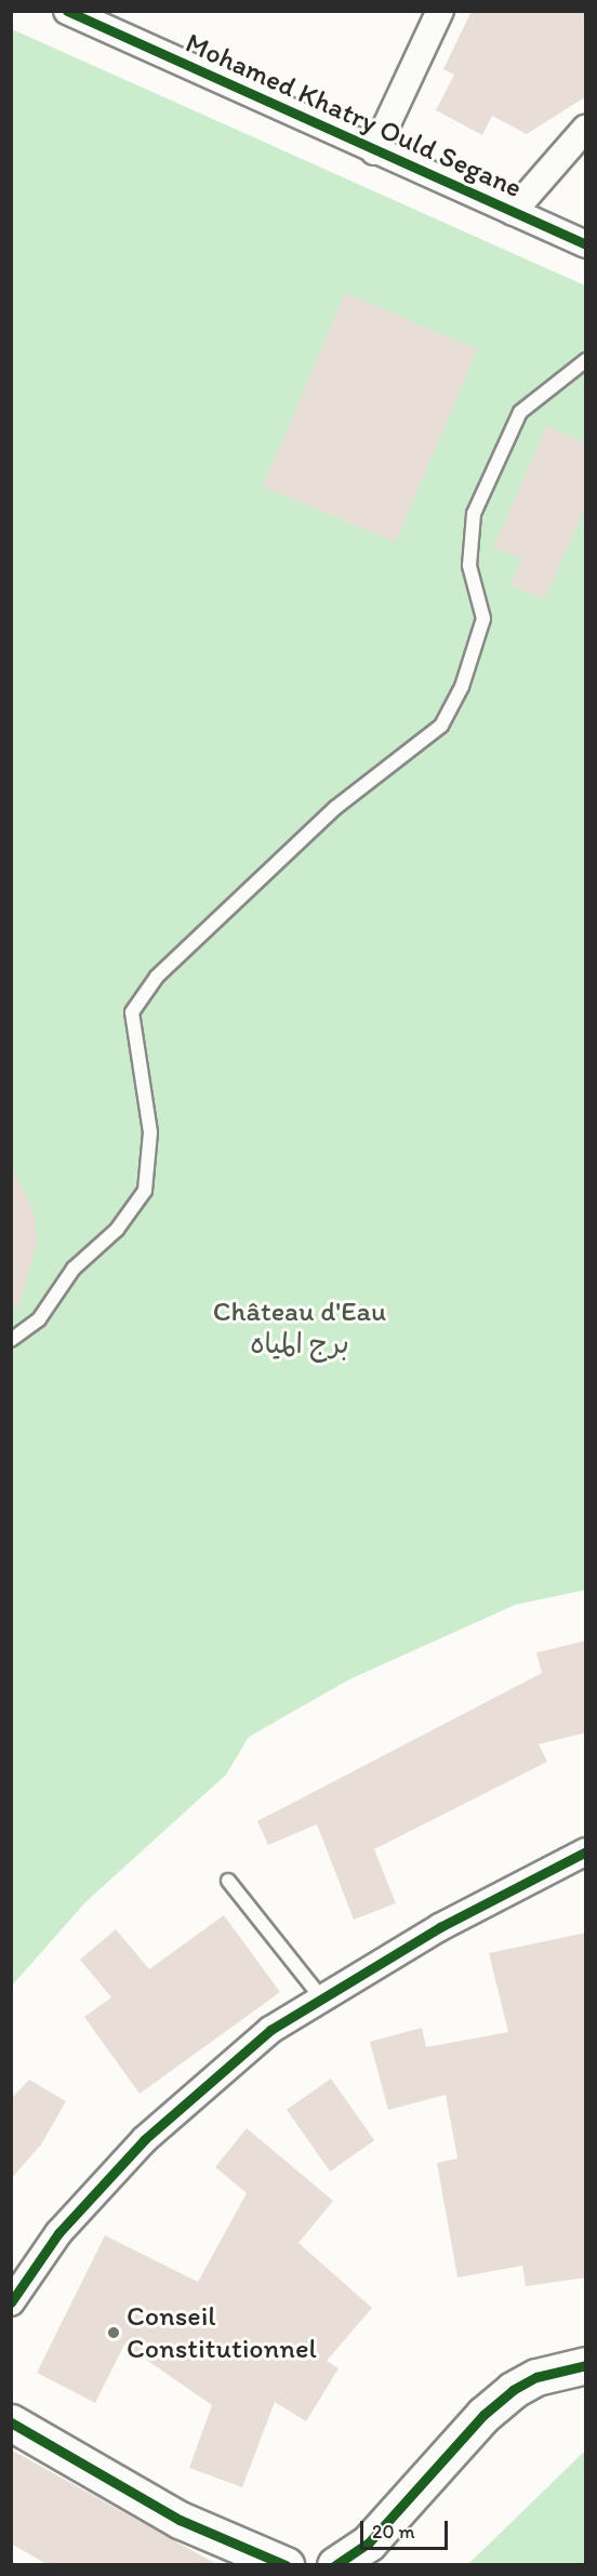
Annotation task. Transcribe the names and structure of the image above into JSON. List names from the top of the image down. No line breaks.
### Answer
{"streets":{"street":["Mohamed Khatry Ould Segane"]},"parks":["Château d'Eau برج المياه"],"places":["Conseil Constitutionnel"],"scale_bar":"20 m"}
